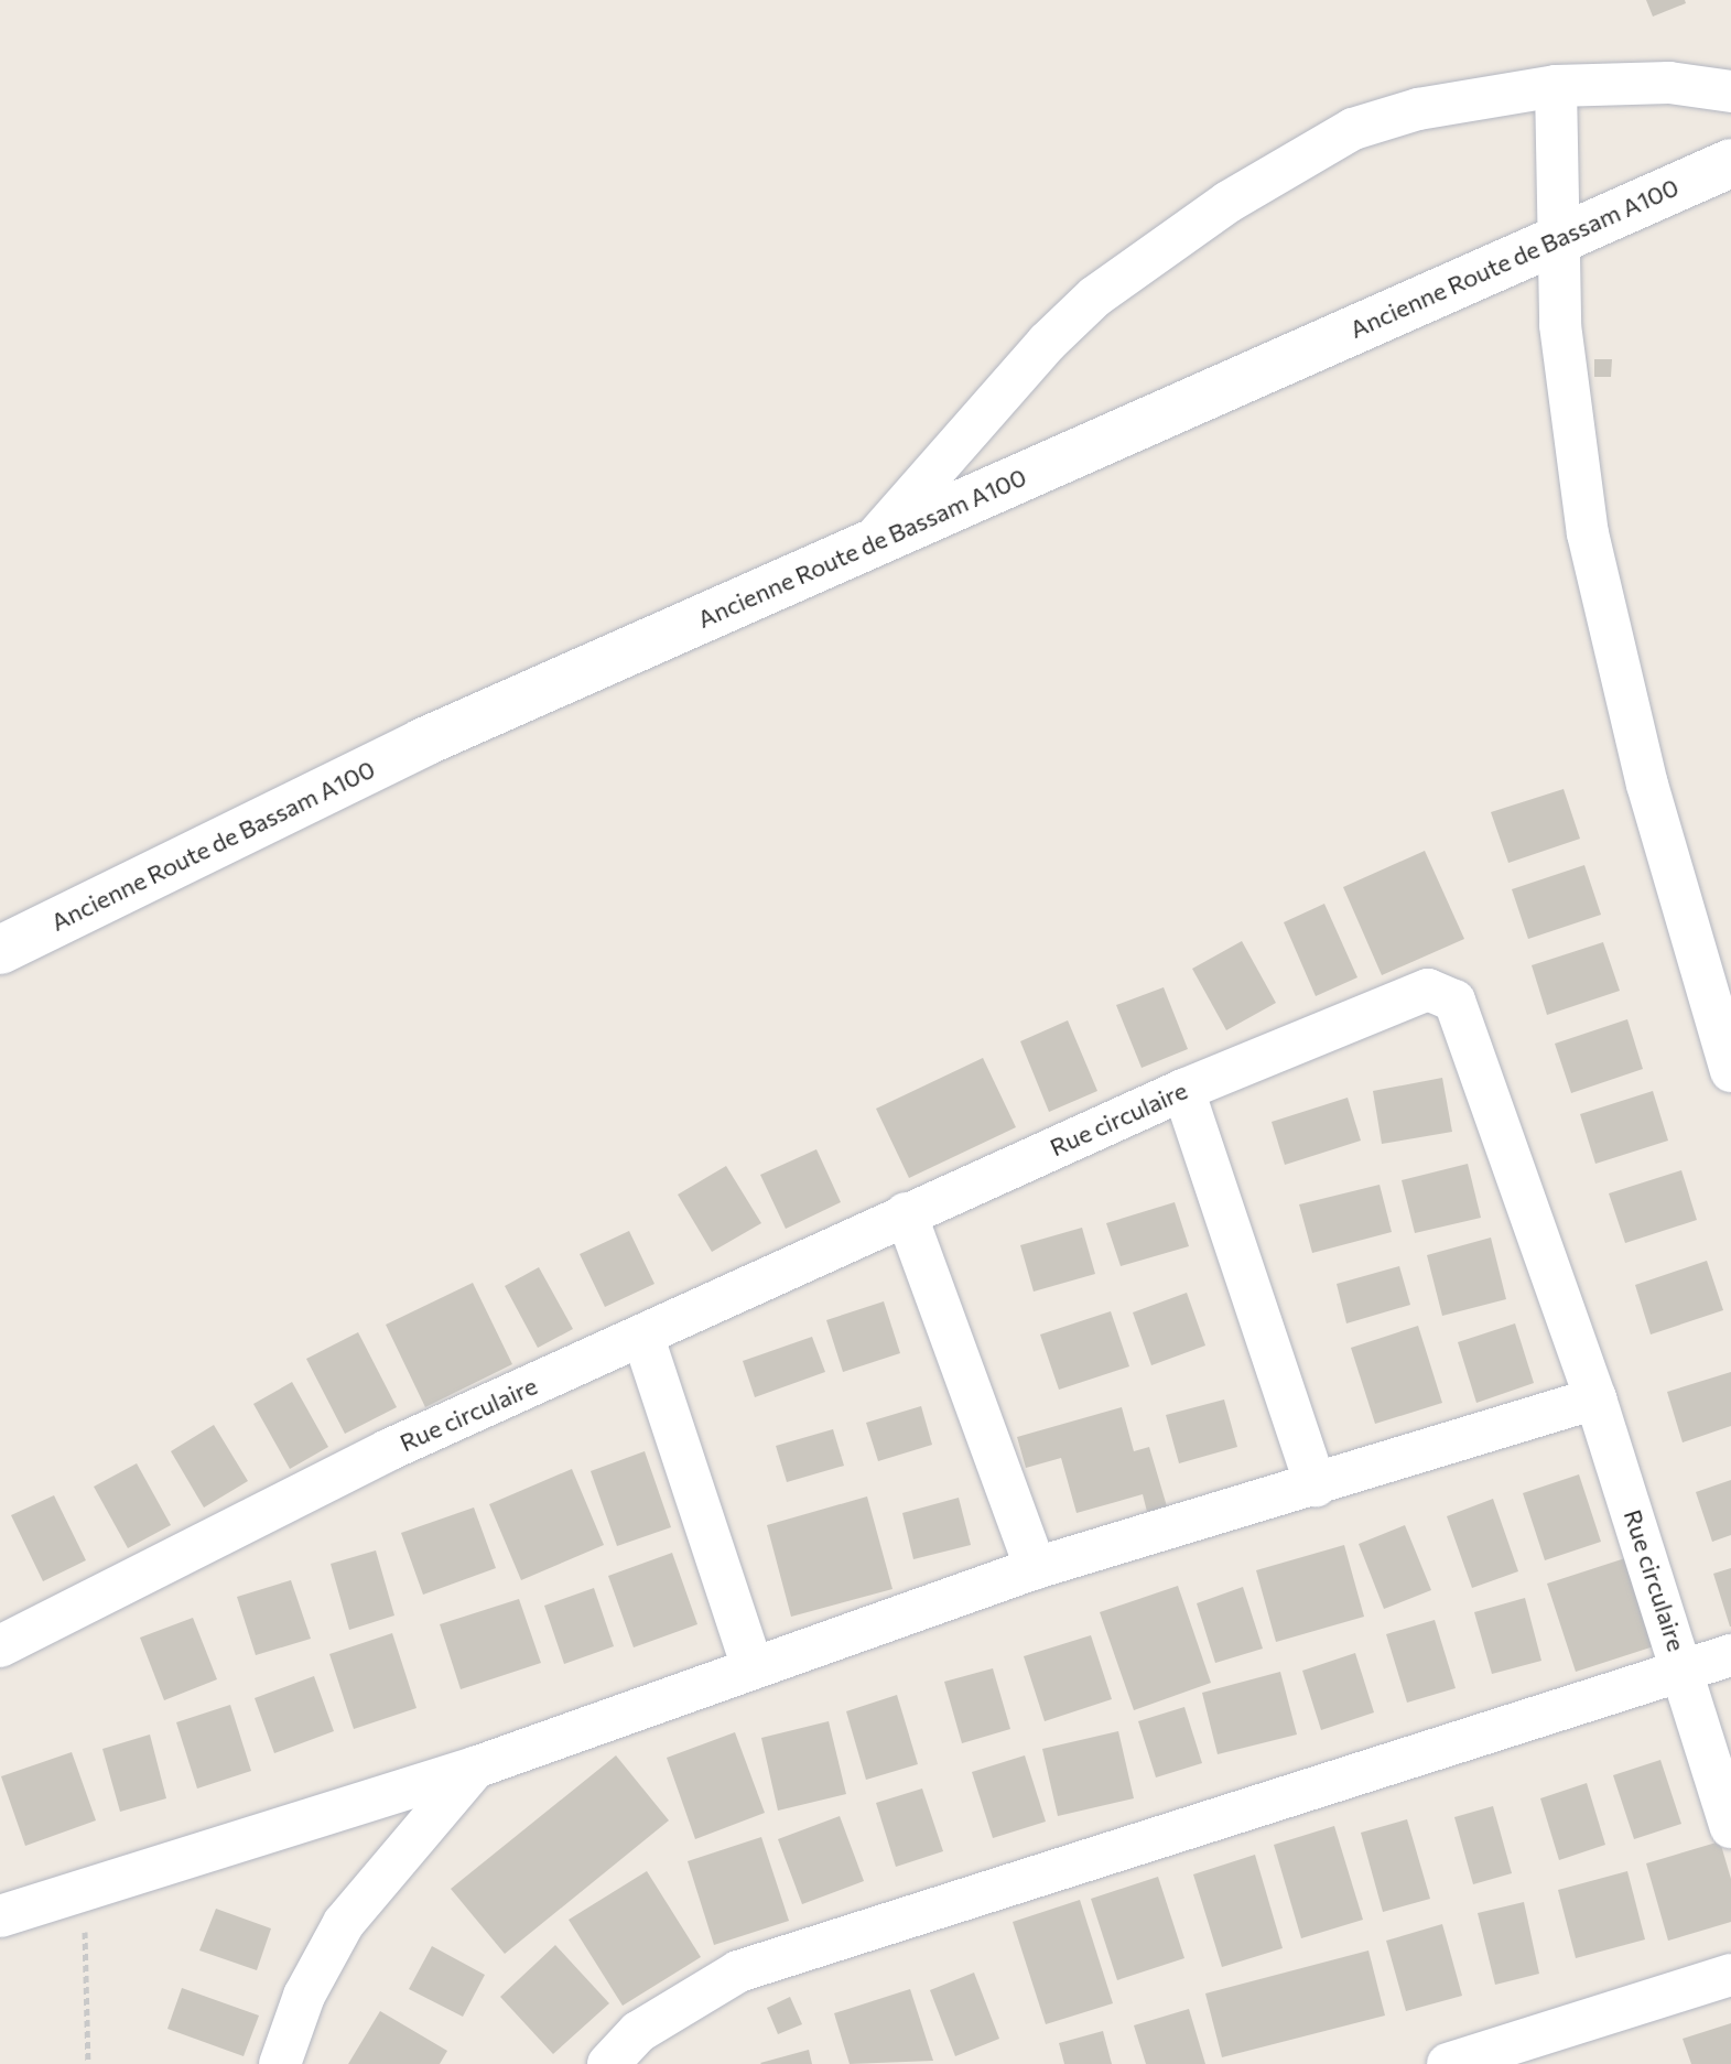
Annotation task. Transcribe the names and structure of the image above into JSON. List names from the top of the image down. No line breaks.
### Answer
{"streets":{"main road":["Ancienne Route de Bassam A100"],"street":["Rue circulaire"]}}
